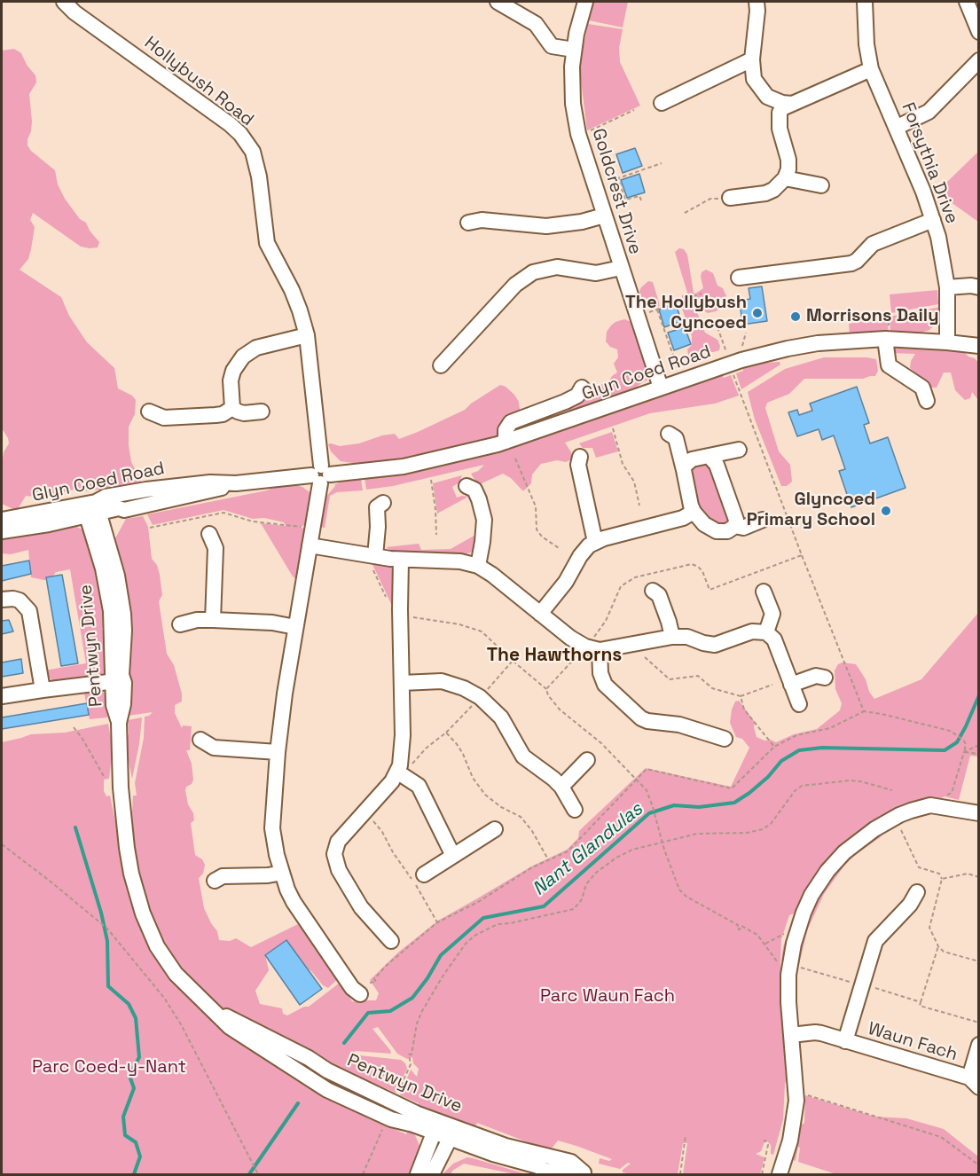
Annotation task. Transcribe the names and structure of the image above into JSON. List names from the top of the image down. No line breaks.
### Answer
{"streets":{"street":["Hollybush Road","Forsythia Drive","Goldcrest Drive","Glyn Coed Road","Pentwyn Drive","Waun Fach"]},"crossings":[["Hollybush Road","Glyn Coed Road"],["Forsythia Drive","Glyn Coed Road"],["Goldcrest Drive","Glyn Coed Road"],["Glyn Coed Road","Pentwyn Drive"]],"districts":["The Hawthorns"],"water":["Nant Glandulas"],"parks":["Parc Waun Fach","Parc Coed-y-Nant"],"places":["The Hollybush Cyncoed","Morrisons Daily","Glyncoed Primary School"]}
